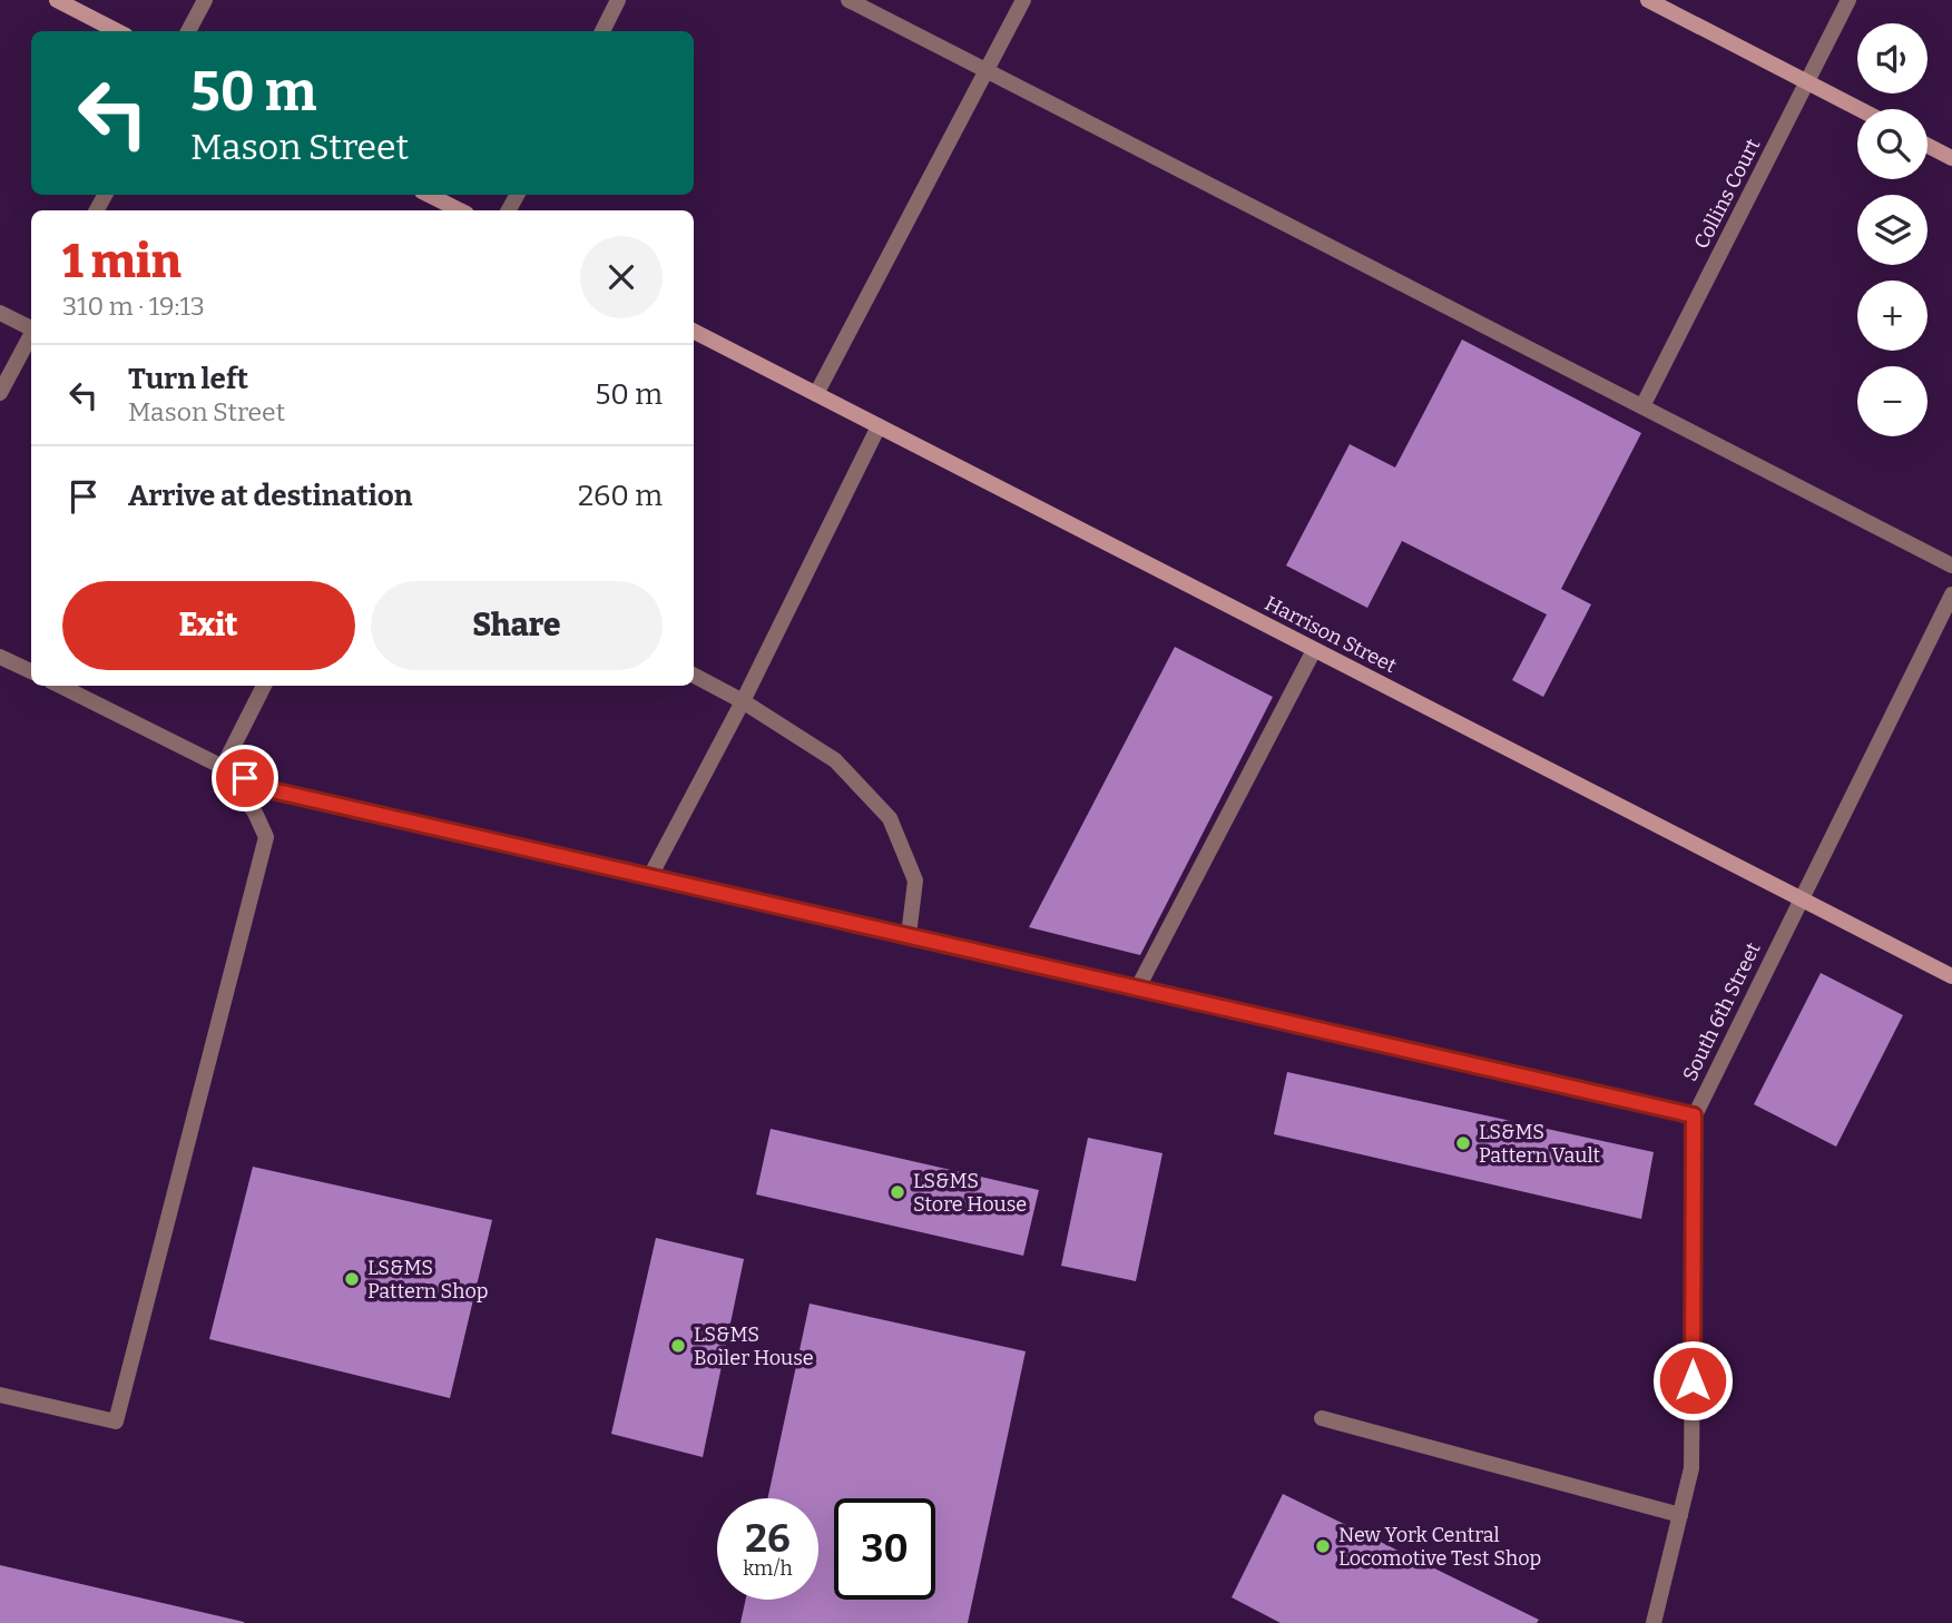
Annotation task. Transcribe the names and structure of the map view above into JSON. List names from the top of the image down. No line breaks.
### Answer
{"streets":{"street":["Collins Court","Harrison Street","South 6th Street"]},"crossings":[["Harrison Street","South 6th Street"]],"places":["LS&MS Pattern Vault","LS&MS Store House","LS&MS Pattern Shop","LS&MS Boiler House","New York Central Locomotive Test Shop"],"page":{"map_buttons":["+","−"],"turn":["50 m","Mason Street"],"heading":["1 min","310 m · 19:13"],"list":[{"name":"Turn left","note":"Mason Street","value":"50 m"},{"name":"Arrive at destination","value":"260 m"}],"buttons":["Exit","Share"],"speed":"26 km/h","limit":"30"}}
